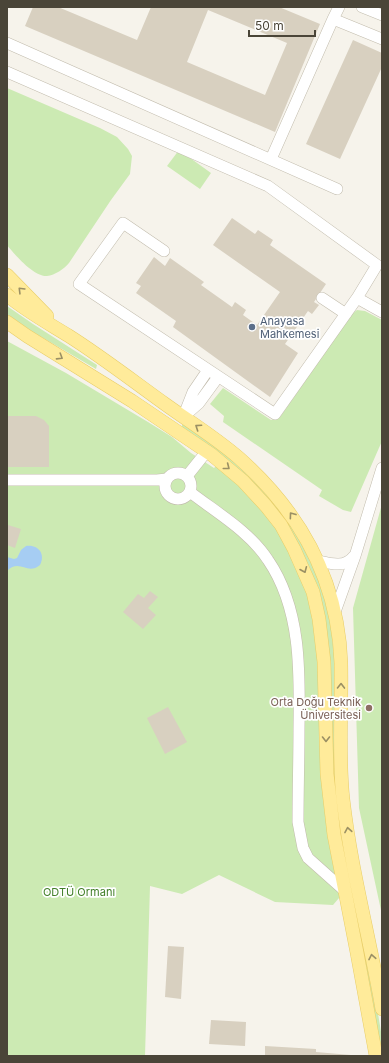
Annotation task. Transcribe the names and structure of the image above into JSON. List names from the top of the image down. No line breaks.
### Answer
{"parks":["ODTÜ Ormanı"],"places":["Anayasa Mahkemesi","Orta Doğu Teknik Üniversitesi"],"scale_bar":"50 m"}
